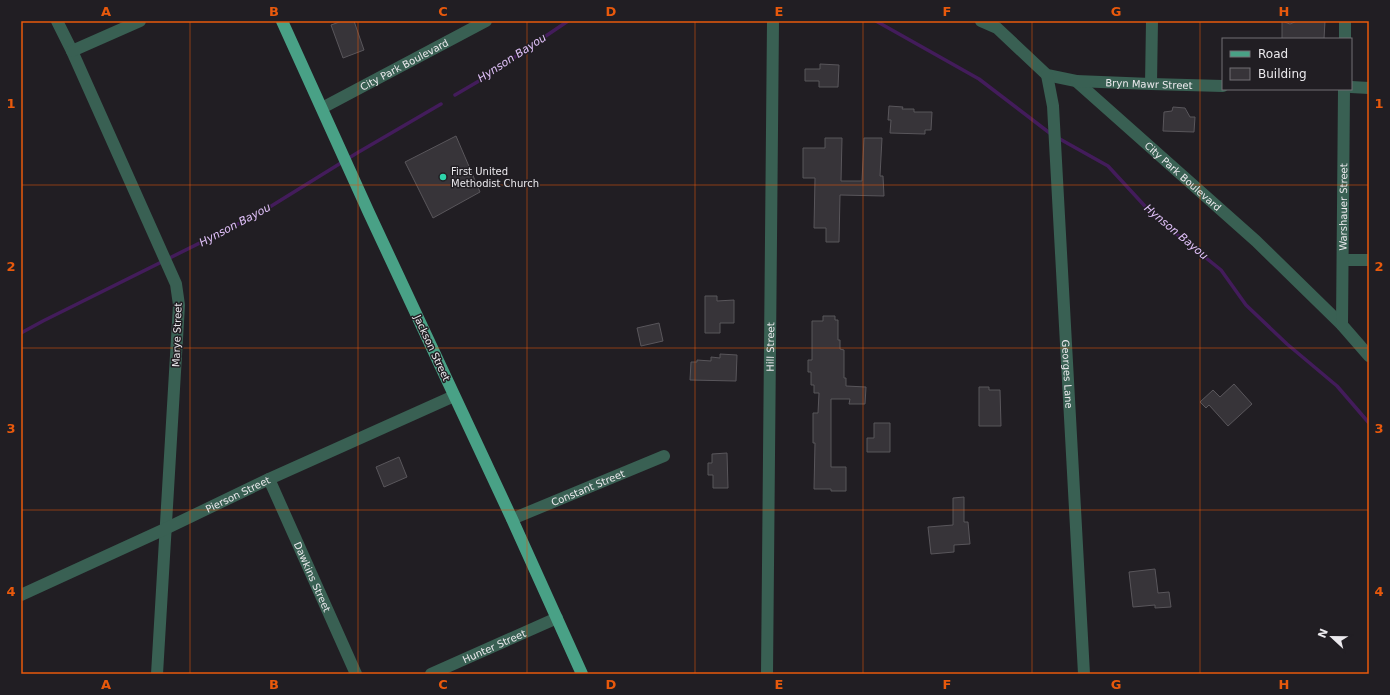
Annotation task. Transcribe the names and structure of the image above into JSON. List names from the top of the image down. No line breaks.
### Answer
{"streets":{"main road":["Jackson Street"],"street":["City Park Boulevard","Bryn Mawr Street","Warshauer Street","Marye Street","Hill Street","Georges Lane","Constant Street","Pierson Street","Dawkins Street","Hunter Street"]},"crossings":[["City Park Boulevard","Bryn Mawr Street"],["City Park Boulevard","Warshauer Street"],["City Park Boulevard","Jackson Street"],["City Park Boulevard","Georges Lane"],["Marye Street","Pierson Street"],["Jackson Street","Constant Street"],["Jackson Street","Pierson Street"],["Jackson Street","Hunter Street"],["Pierson Street","Dawkins Street"]],"water":["Hynson Bayou"],"places":["First United Methodist Church"],"legend":["Road","Building"],"north":"left","grid":{"columns":["A","B","C","D","E","F","G","H"],"rows":["1","2","3","4"]}}
